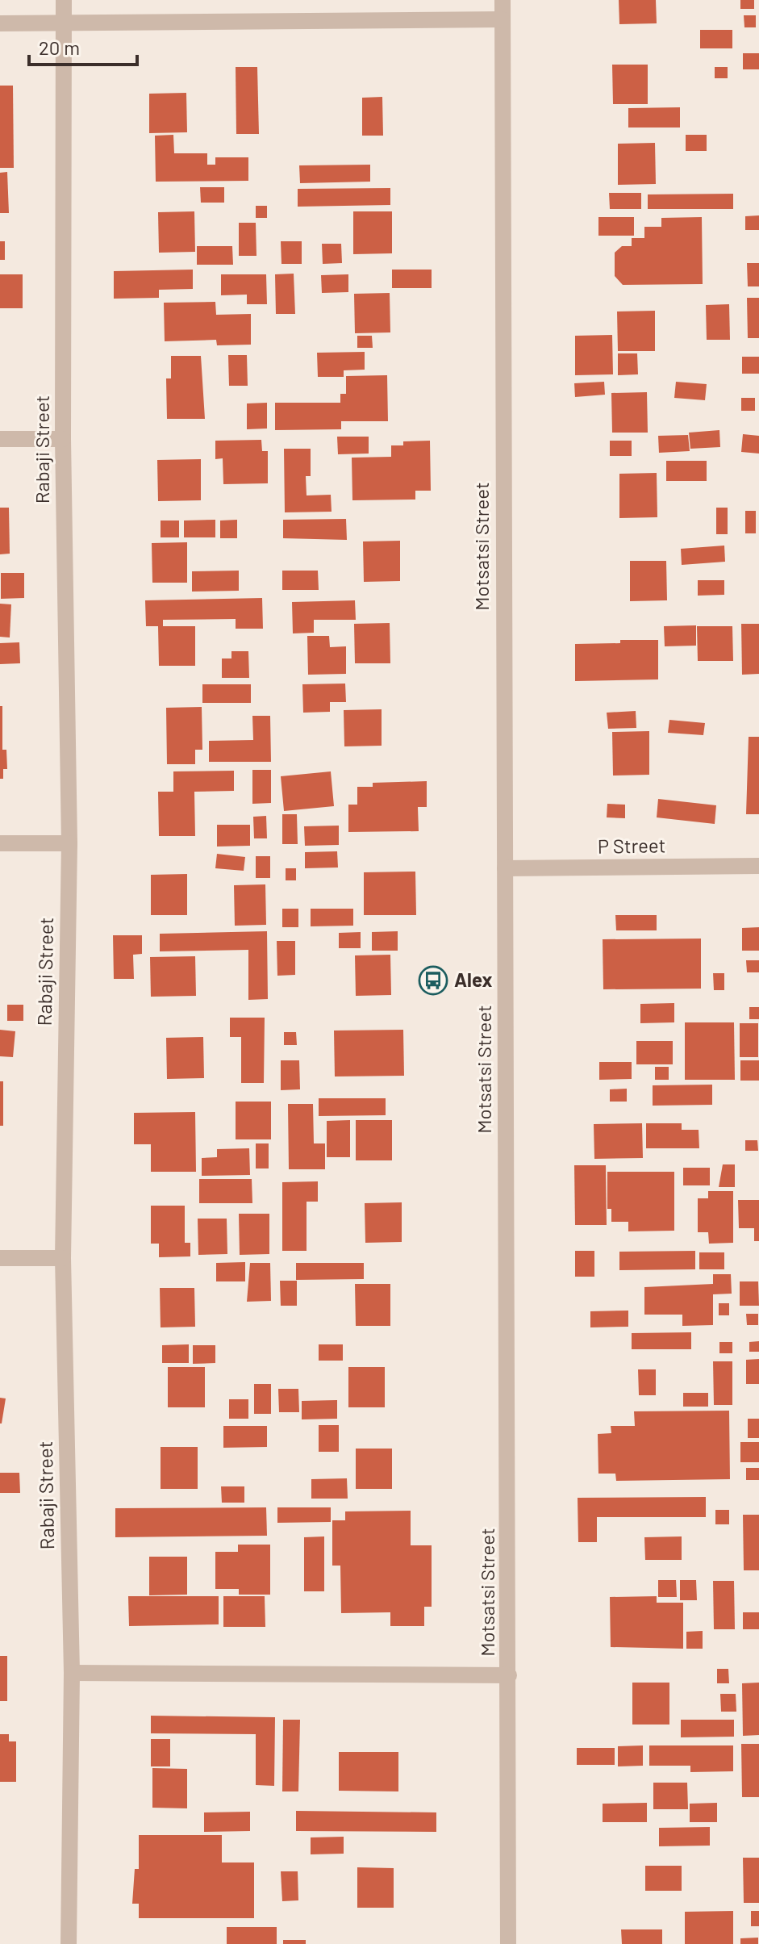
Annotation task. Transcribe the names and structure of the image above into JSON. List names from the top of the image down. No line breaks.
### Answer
{"streets":{"street":["Rabaji Street","Motsatsi Street","P Street"]},"crossings":[["Motsatsi Street","P Street"]],"places":{"bus stop":["Alex"]},"scale_bar":"20 m"}
